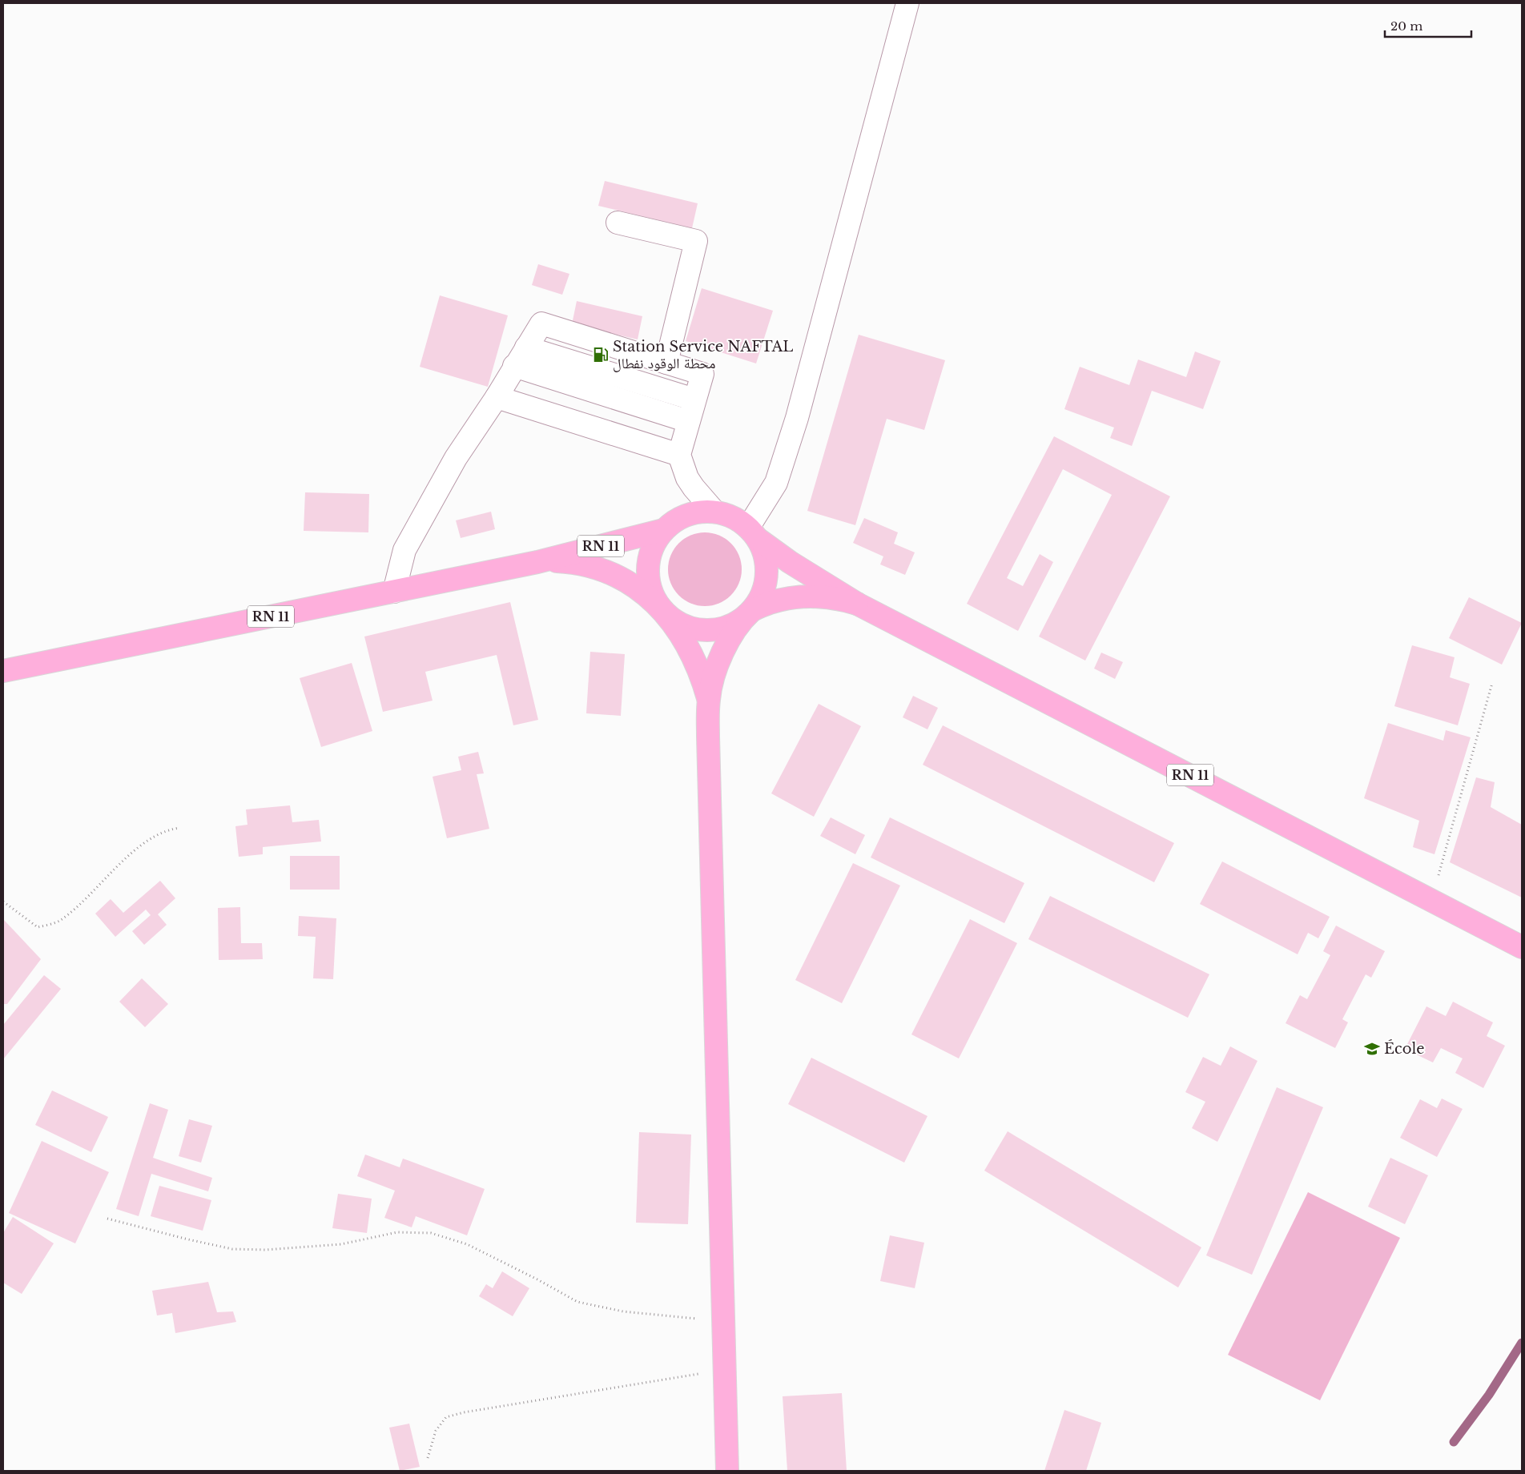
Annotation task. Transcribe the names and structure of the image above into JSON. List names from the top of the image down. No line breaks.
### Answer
{"streets":{"main road":["RN 11"]},"places":{"fuel station":["Station Service NAFTAL محطة الوقود نفطال"],"school or university":["École"]},"scale_bar":"20 m"}
